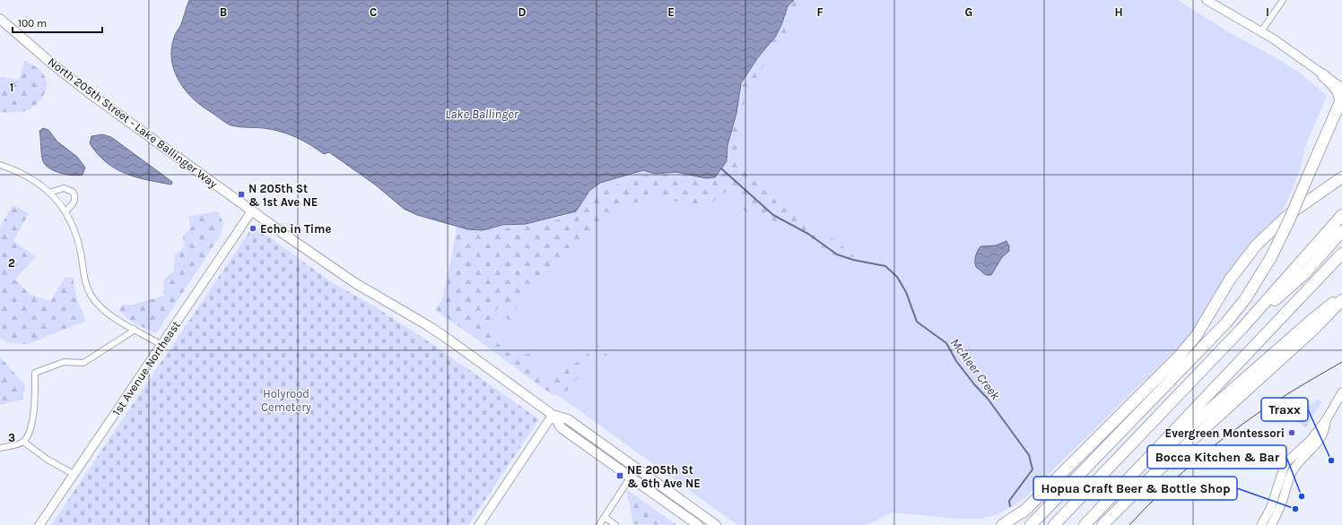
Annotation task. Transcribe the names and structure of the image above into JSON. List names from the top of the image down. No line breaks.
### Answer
{"streets":{"main road":["North 205th Street - Lake Ballinger Way"],"street":["1st Avenue Northeast"]},"crossings":[["North 205th Street - Lake Ballinger Way","1st Avenue Northeast"]],"water":["Lake Ballinger","McAleer Creek"],"parks":["Holyrood Cemetery"],"places":{"transit":["N 205th St & 1st Ave NE","NE 205th St & 6th Ave NE"],"other":["Echo in Time","Evergreen Montessori","Traxx","Bocca Kitchen & Bar","Hopua Craft Beer & Bottle Shop"]},"scale_bar":"100 m","grid":{"columns":["B","C","D","E","F","G","H","I"],"rows":["1","2","3"]}}
